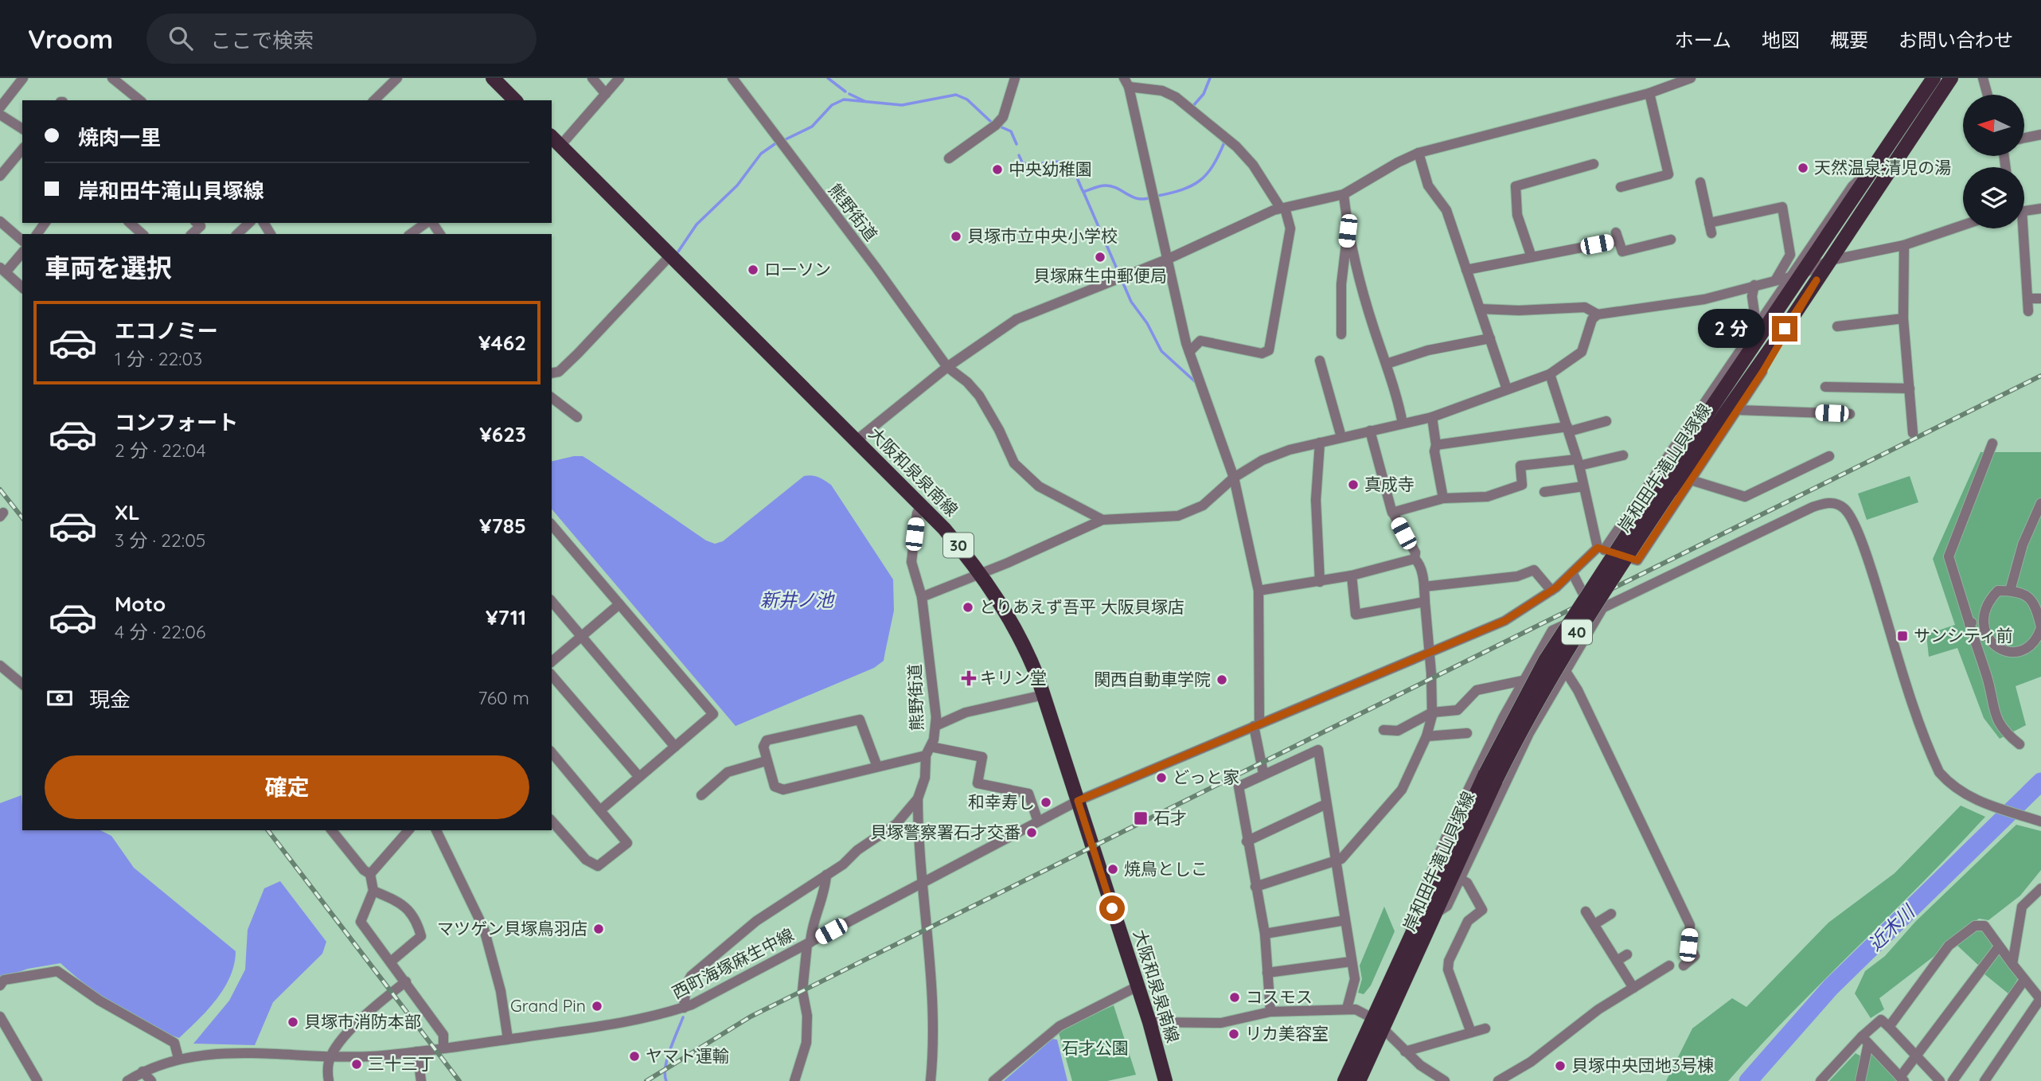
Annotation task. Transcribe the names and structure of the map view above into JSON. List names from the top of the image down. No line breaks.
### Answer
{"streets":{"main road":["岸和田牛滝山貝塚線","大阪和泉泉南線","30","40"],"street":["熊野街道","西町海塚麻生中線"]},"crossings":[["熊野街道","大阪和泉泉南線"],["熊野街道","西町海塚麻生中線"],["大阪和泉泉南線","西町海塚麻生中線"]],"water":["新井ノ池","近木川"],"parks":["石才公園"],"places":{"other":["天然温泉;清児の湯","中央幼稚園","貝塚市立中央小学校","貝塚麻生中郵便局","ローソン","真成寺","とりあえず吾平 大阪貝塚店","関西自動車学院","どっと家","和幸寿し","貝塚警察署石才交番","焼鳥としこ","マツゲン貝塚鳥羽店","コスモス","Grand Pin","貝塚市消防本部","リカ美容室","ヤマト運輸","三十三丁","貝塚中央団地3号棟"],"transit":["サンシティ前","石才"],"health":["キリン堂"]},"north":"left","page":{"header":"Vroom","search":"ここで検索","nav":["ホーム","地図","概要","お問い合わせ"],"banner":["焼肉一里","岸和田牛滝山貝塚線"],"heading":"車両を選択","list":[{"name":"エコノミー","note":"1 分 · 22:03","value":"¥462"},{"name":"コンフォート","note":"2 分 · 22:04","value":"¥623"},{"name":"XL","note":"3 分 · 22:05","value":"¥785"},{"name":"Moto","note":"4 分 · 22:06","value":"¥711"}],"bubble":"2 分","pay":["現金","760 m"],"buttons":"確定"}}
